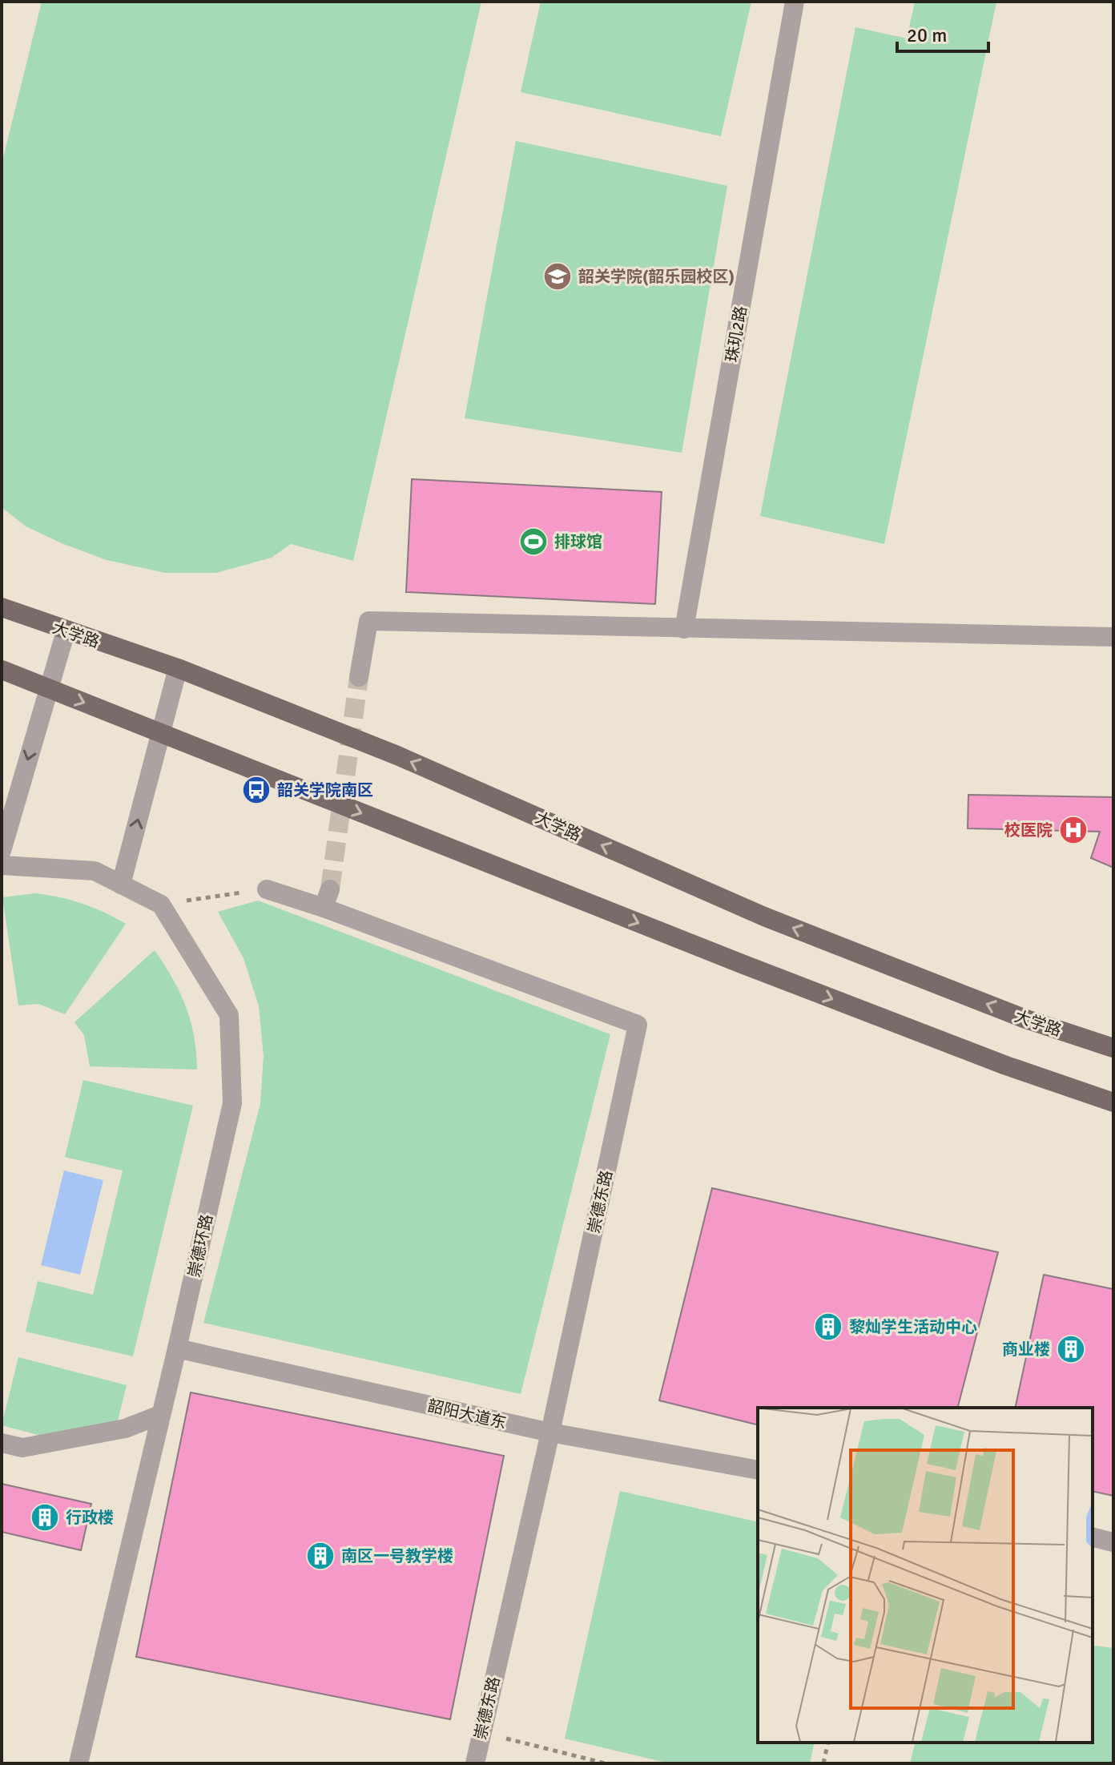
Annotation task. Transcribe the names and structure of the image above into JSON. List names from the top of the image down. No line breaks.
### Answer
{"streets":{"main road":["大学路"],"lane":["珠玑2路","崇德东路","崇德环路","韶阳大道东"]},"crossings":[["崇德东路","韶阳大道东"],["崇德环路","韶阳大道东"]],"places":{"school or university":["韶关学院(韶乐园校区)"],"sports":["排球馆"],"bus stop":["韶关学院南区"],"hospital":["校医院"],"building":["黎灿学生活动中心","商业楼","行政楼","南区一号教学楼"]},"scale_bar":"20 m"}
